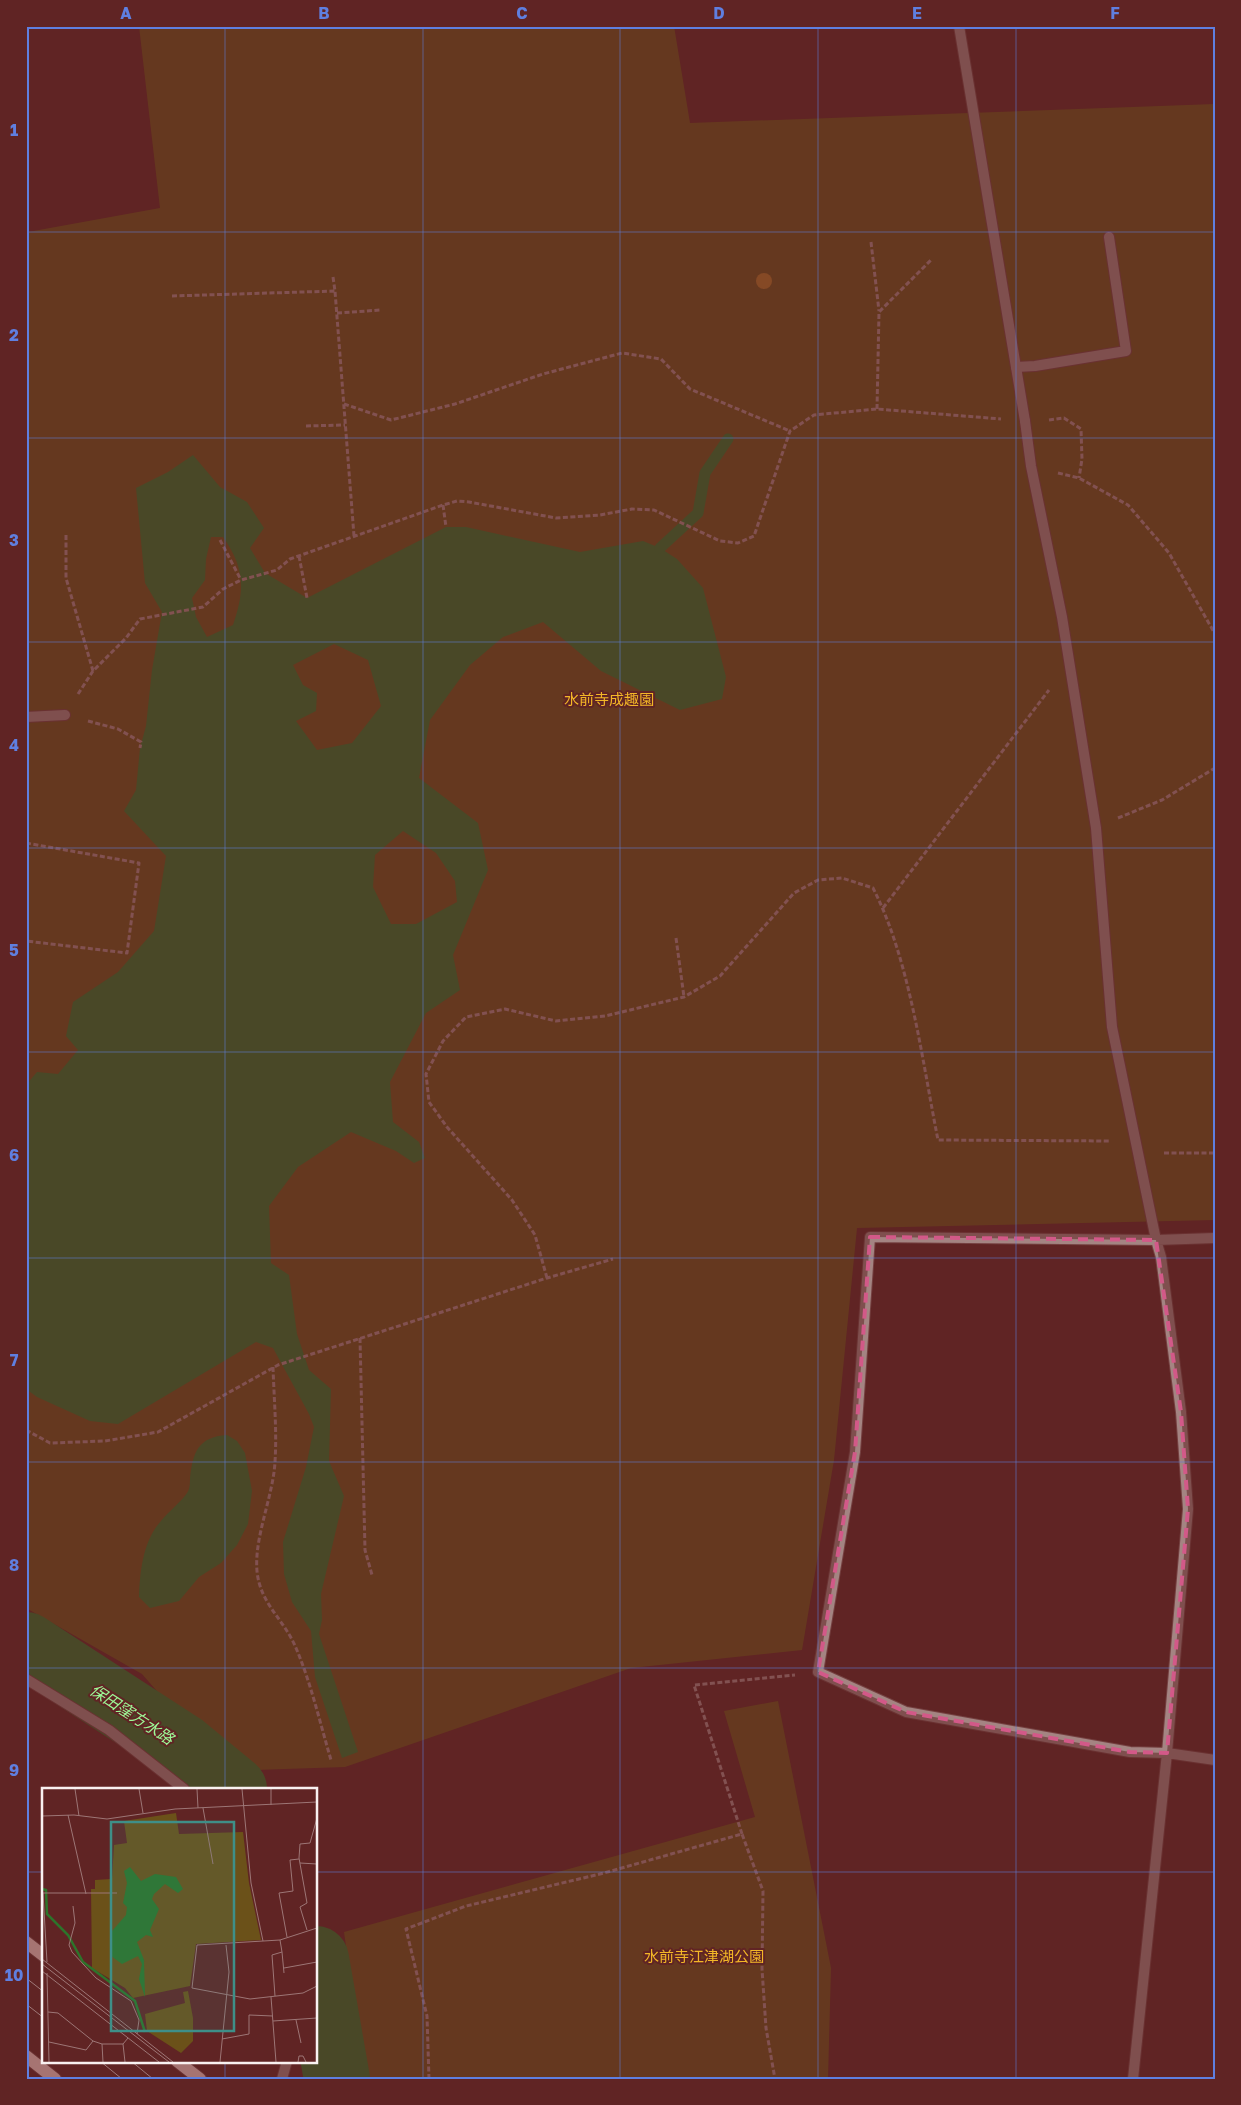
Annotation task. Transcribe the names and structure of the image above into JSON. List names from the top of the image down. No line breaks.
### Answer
{"water":["保田窪方水路"],"parks":["水前寺成趣園","水前寺江津湖公園"],"grid":{"columns":["A","B","C","D","E","F"],"rows":["1","2","3","4","5","6","7","8","9","10"]}}
